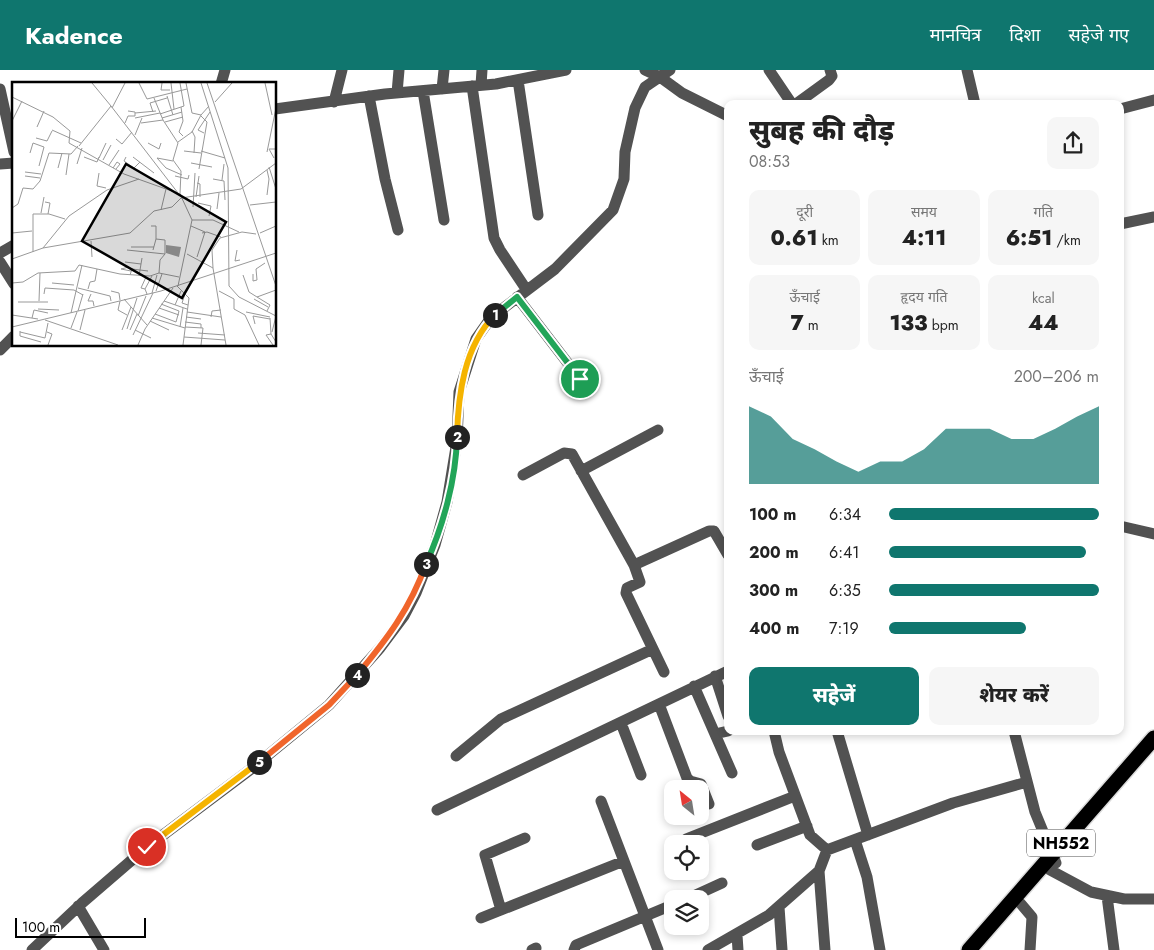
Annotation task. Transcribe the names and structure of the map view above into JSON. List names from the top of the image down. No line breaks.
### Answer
{"streets":{"highway":["NH552"]},"scale_bar":"100 m","north":"top left","page":{"header":"Kadence","nav":["मानचित्र","दिशा","सहेजे गए"],"heading":["सुबह की दौड़","08:53"],"stats":[["दूरी","0.61 km"],["समय","4:11"],["गति","6:51 /km"],["ऊँचाई","7 m"],["हृदय गति","133 bpm"],["kcal","44"]],"pins":["1","2","3","4","5"],"chart":["ऊँचाई","200–206 m"],"list":[{"name":"100 m","note":"6:34"},{"name":"200 m","note":"6:41"},{"name":"300 m","note":"6:35"},{"name":"400 m","note":"7:19"}],"buttons":["सहेजें","शेयर करें"],"scale":"100 m"}}
